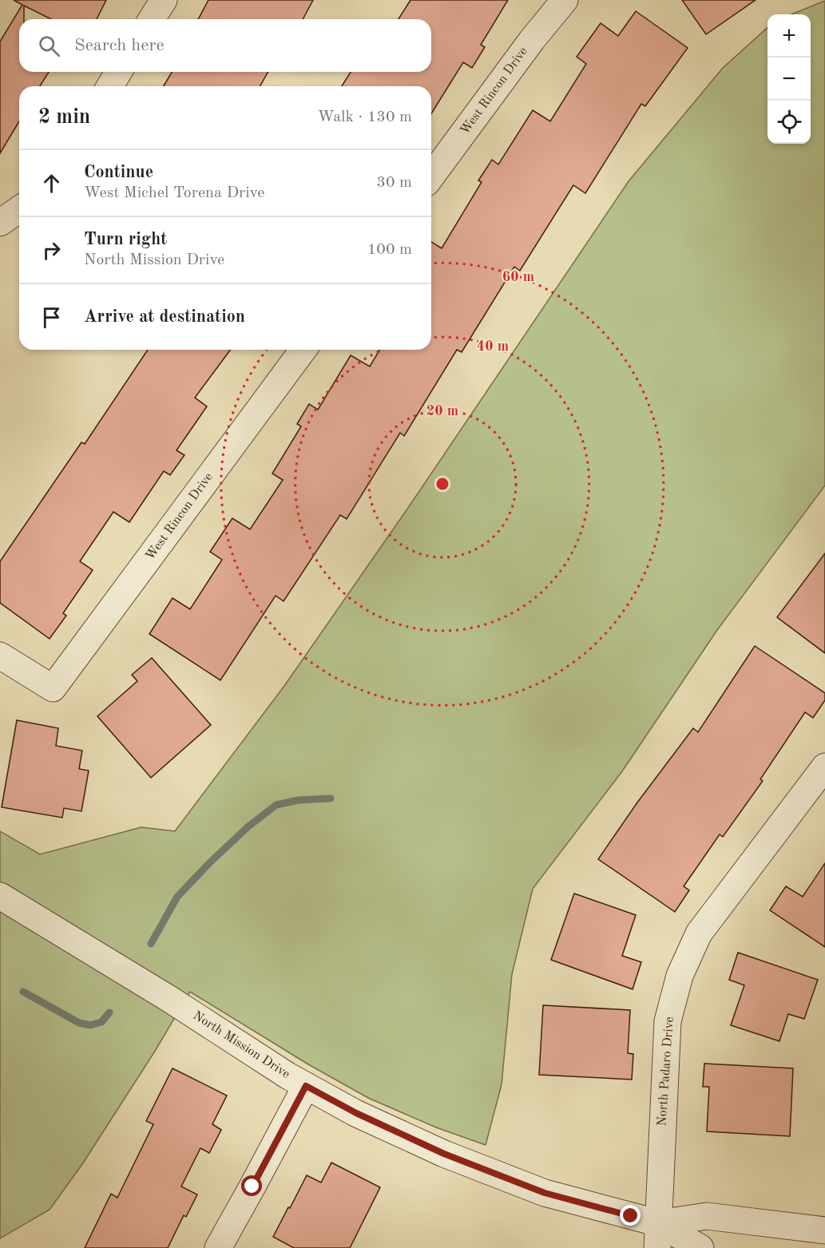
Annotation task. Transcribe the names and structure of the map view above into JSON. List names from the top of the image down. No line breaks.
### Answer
{"streets":{"street":["West Rincon Drive","North Mission Drive","North Padaro Drive"]},"crossings":[["North Mission Drive","North Padaro Drive"]],"page":{"map_buttons":["+","−"],"search":"Search here","heading":["2 min","Walk · 130 m"],"list":[["Continue","West Michel Torena Drive","30 m"],["Turn right","North Mission Drive","100 m"],"Arrive at destination"]},"rings":["60 m","40 m","20 m"]}
